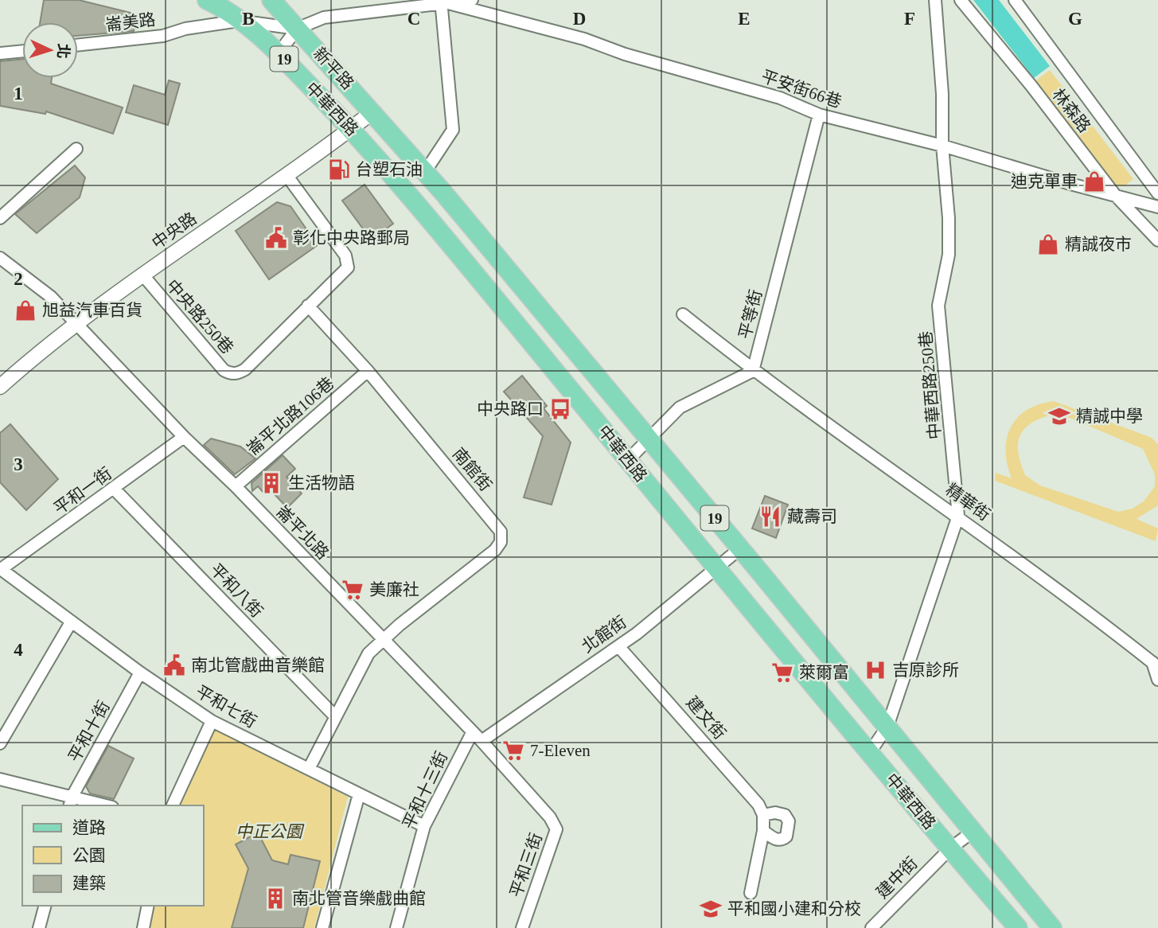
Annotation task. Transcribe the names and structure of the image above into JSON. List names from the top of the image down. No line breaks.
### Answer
{"streets":{"main road":["19","新平路","中華西路"],"street":["崙美路","平安街66巷","林森路","中央路","平等街","中央路250巷","中華西路250巷","崙平北路106巷","南館街","平和一街","精華街","崙平北路","平和八街","北館街","平和七街","建文街","平和十街","平和十三街","平和三街","建中街"]},"crossings":[["崙美路","新平路"],["崙美路","中華西路"],["新平路","中華西路"],["新平路","中央路"],["平安街66巷","林森路"],["平安街66巷","平等街"],["平安街66巷","中華西路250巷"],["中華西路","中央路"],["中華西路","中華西路250巷"],["中華西路","北館街"],["中華西路","建中街"],["中央路","中央路250巷"],["中央路","崙平北路"],["平等街","精華街"],["中央路250巷","南館街"],["中華西路250巷","精華街"],["崙平北路106巷","南館街"],["崙平北路106巷","崙平北路"],["南館街","崙平北路"],["平和一街","崙平北路"],["平和一街","平和八街"],["平和一街","平和七街"],["崙平北路","北館街"],["崙平北路","平和十三街"],["崙平北路","平和三街"],["北館街","建文街"],["北館街","平和三街"],["平和七街","平和十街"],["平和七街","平和十三街"]],"parks":["中正公園"],"places":{"fuel station":["台塑石油"],"shop":["迪克單車","精誠夜市","旭益汽車百貨"],"public building":["彰化中央路郵局","南北管戲曲音樂館"],"bus stop":["中央路口"],"school or university":["精誠中學","平和國小建和分校"],"building":["生活物語","南北管音樂戲曲館"],"restaurant":["藏壽司"],"supermarket":["美廉社","萊爾富","7-Eleven"],"hospital":["吉原診所"]},"legend":["道路","公園","建築"],"north":"right","grid":{"columns":["B","C","D","E","F","G"],"rows":["1","2","3","4"]}}
